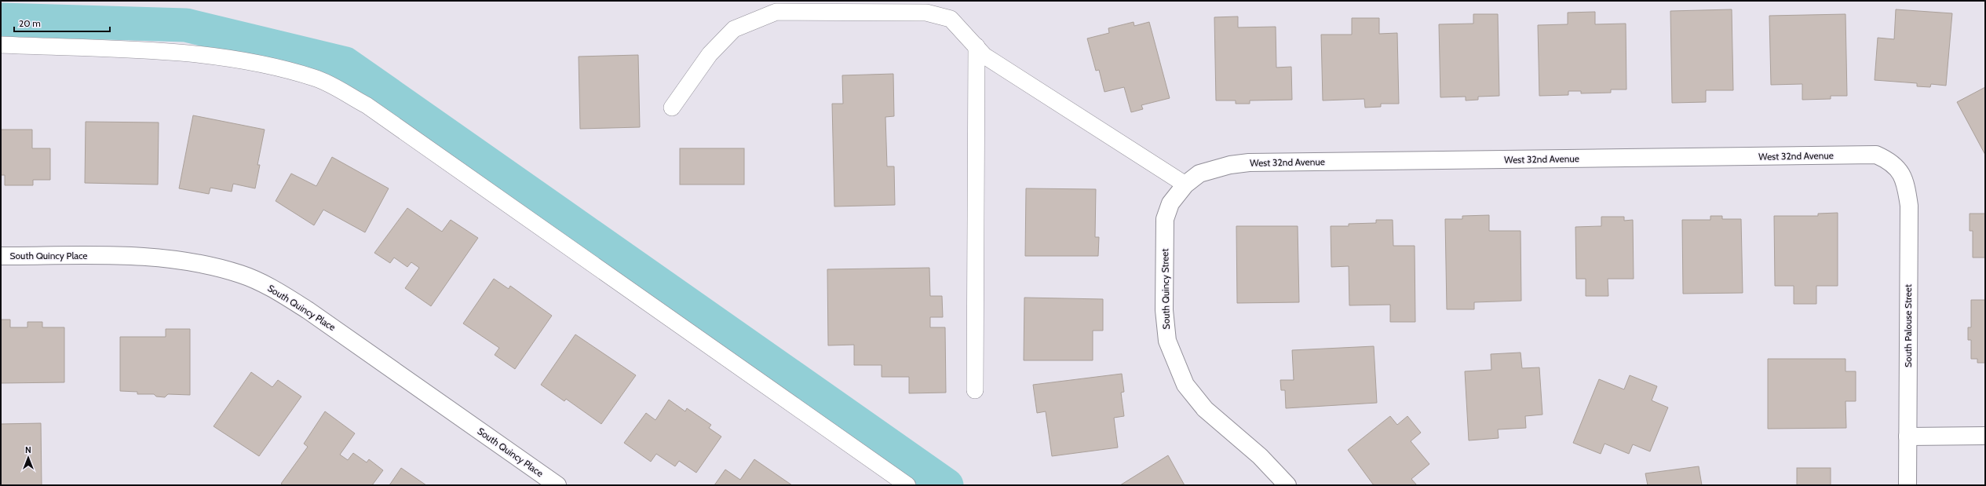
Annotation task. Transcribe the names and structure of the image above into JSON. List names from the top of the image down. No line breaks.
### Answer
{"streets":{"street":["West 32nd Avenue","South Quincy Place","South Quincy Street","South Palouse Street"]},"crossings":[["West 32nd Avenue","South Quincy Street"],["West 32nd Avenue","South Palouse Street"]],"scale_bar":"20 m","north":"top"}
